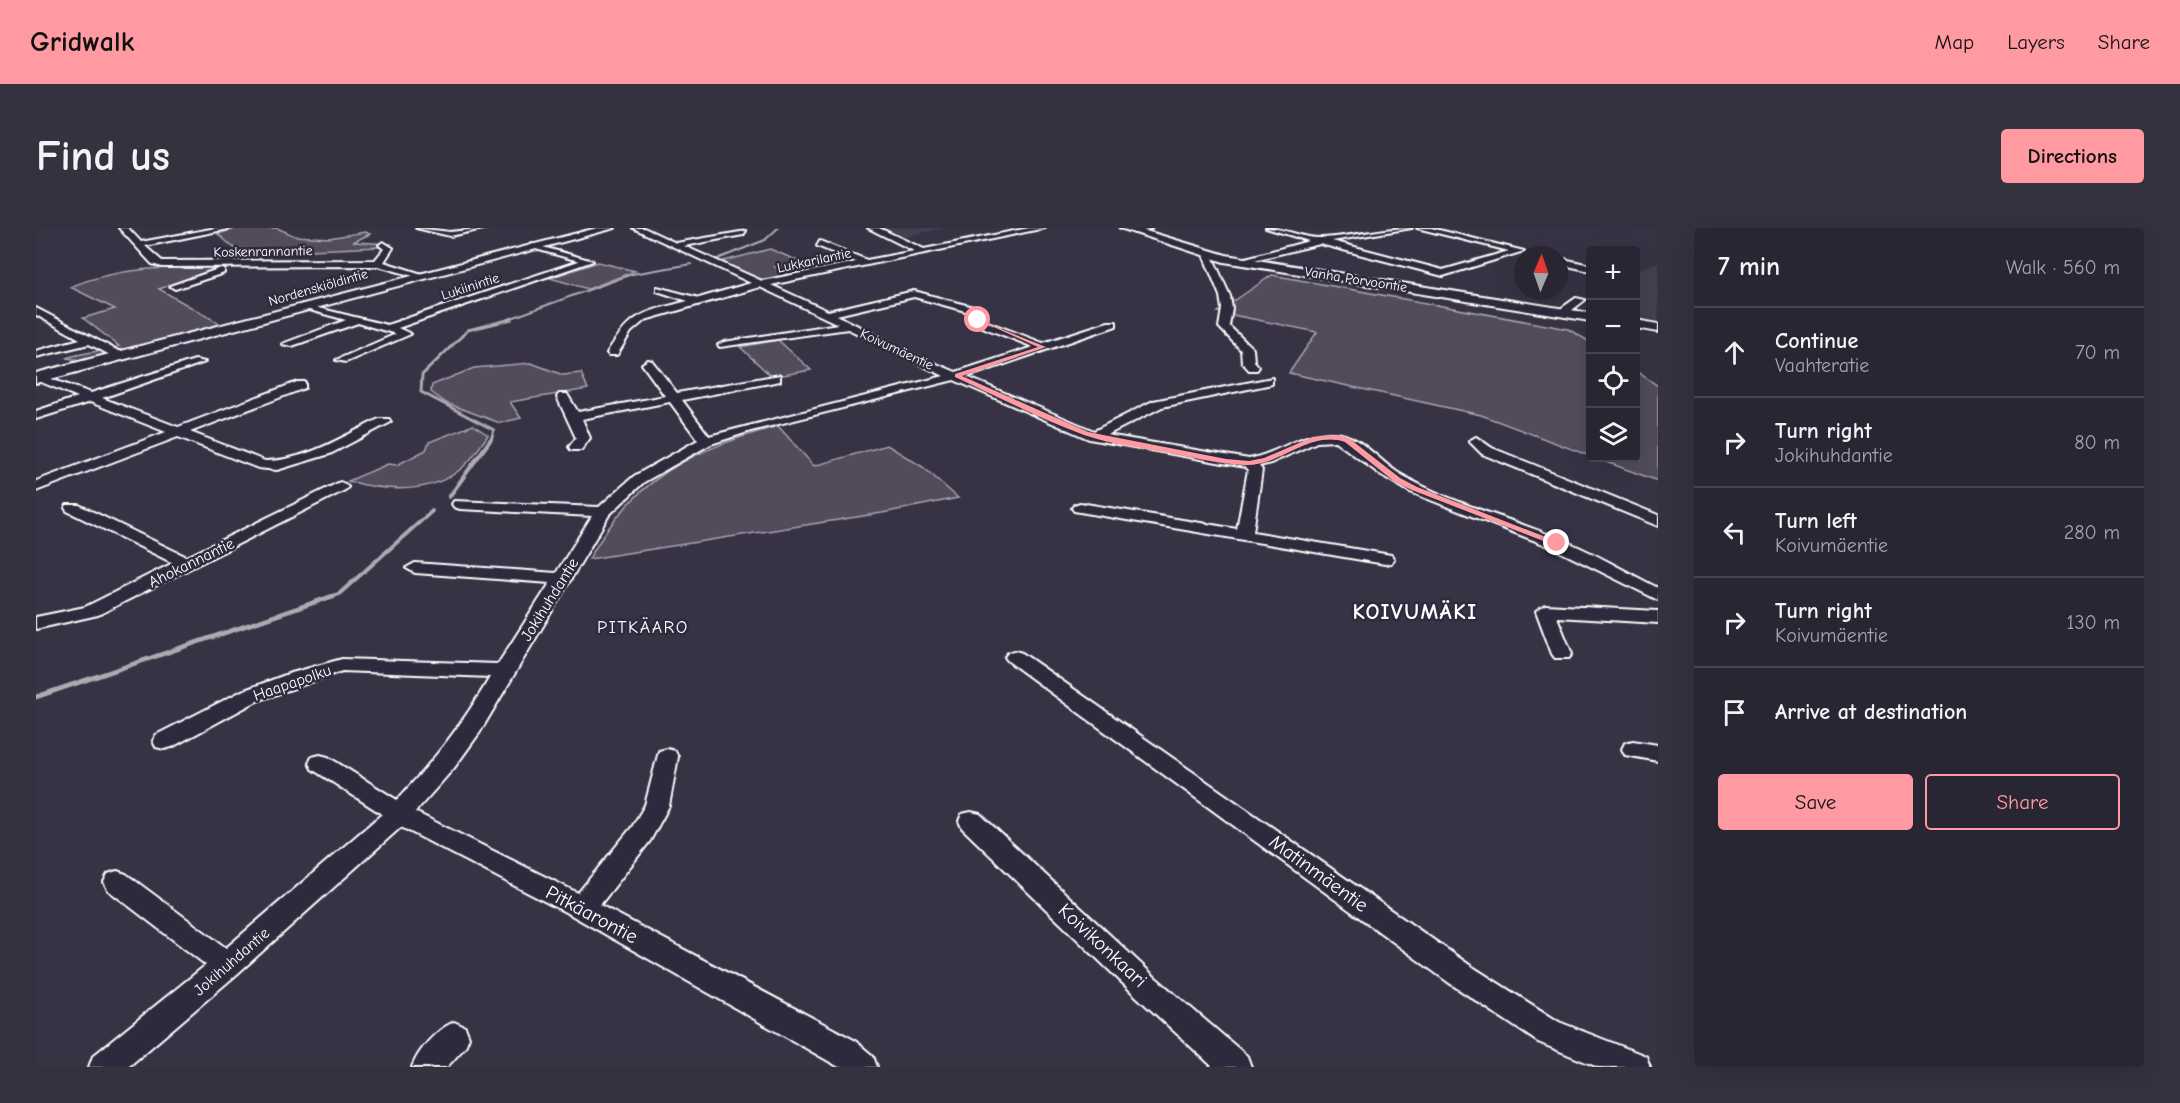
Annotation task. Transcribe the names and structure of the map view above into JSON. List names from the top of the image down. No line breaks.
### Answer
{"streets":{"main road":["Vanha Porvoontie","Nordenskiöldintie"],"street":["Koskenrannantie","Lukkarilantie","Lukiinintie","Koivumäentie","Ahokannantie","Jokihuhdantie","Haapapolku","Matinmäentie","Pitkäarontie","Koivikonkaari"]},"crossings":[["Koskenrannantie","Nordenskiöldintie"],["Lukkarilantie","Koivumäentie"],["Lukiinintie","Nordenskiöldintie"],["Koivumäentie","Jokihuhdantie"],["Jokihuhdantie","Haapapolku"],["Jokihuhdantie","Pitkäarontie"]],"districts":["KOIVUMÄKI","PITKÄARO"],"north":"top","page":{"header":"Gridwalk","nav":["Map","Layers","Share"],"buttons":["Directions",["Save","Share"]],"title":"Find us","heading":["7 min","Walk · 560 m"],"map_buttons":["+","−"],"list":[["Continue","Vaahteratie","70 m"],["Turn right","Jokihuhdantie","80 m"],["Turn left","Koivumäentie","280 m"],["Turn right","Koivumäentie","130 m"],"Arrive at destination"]}}
